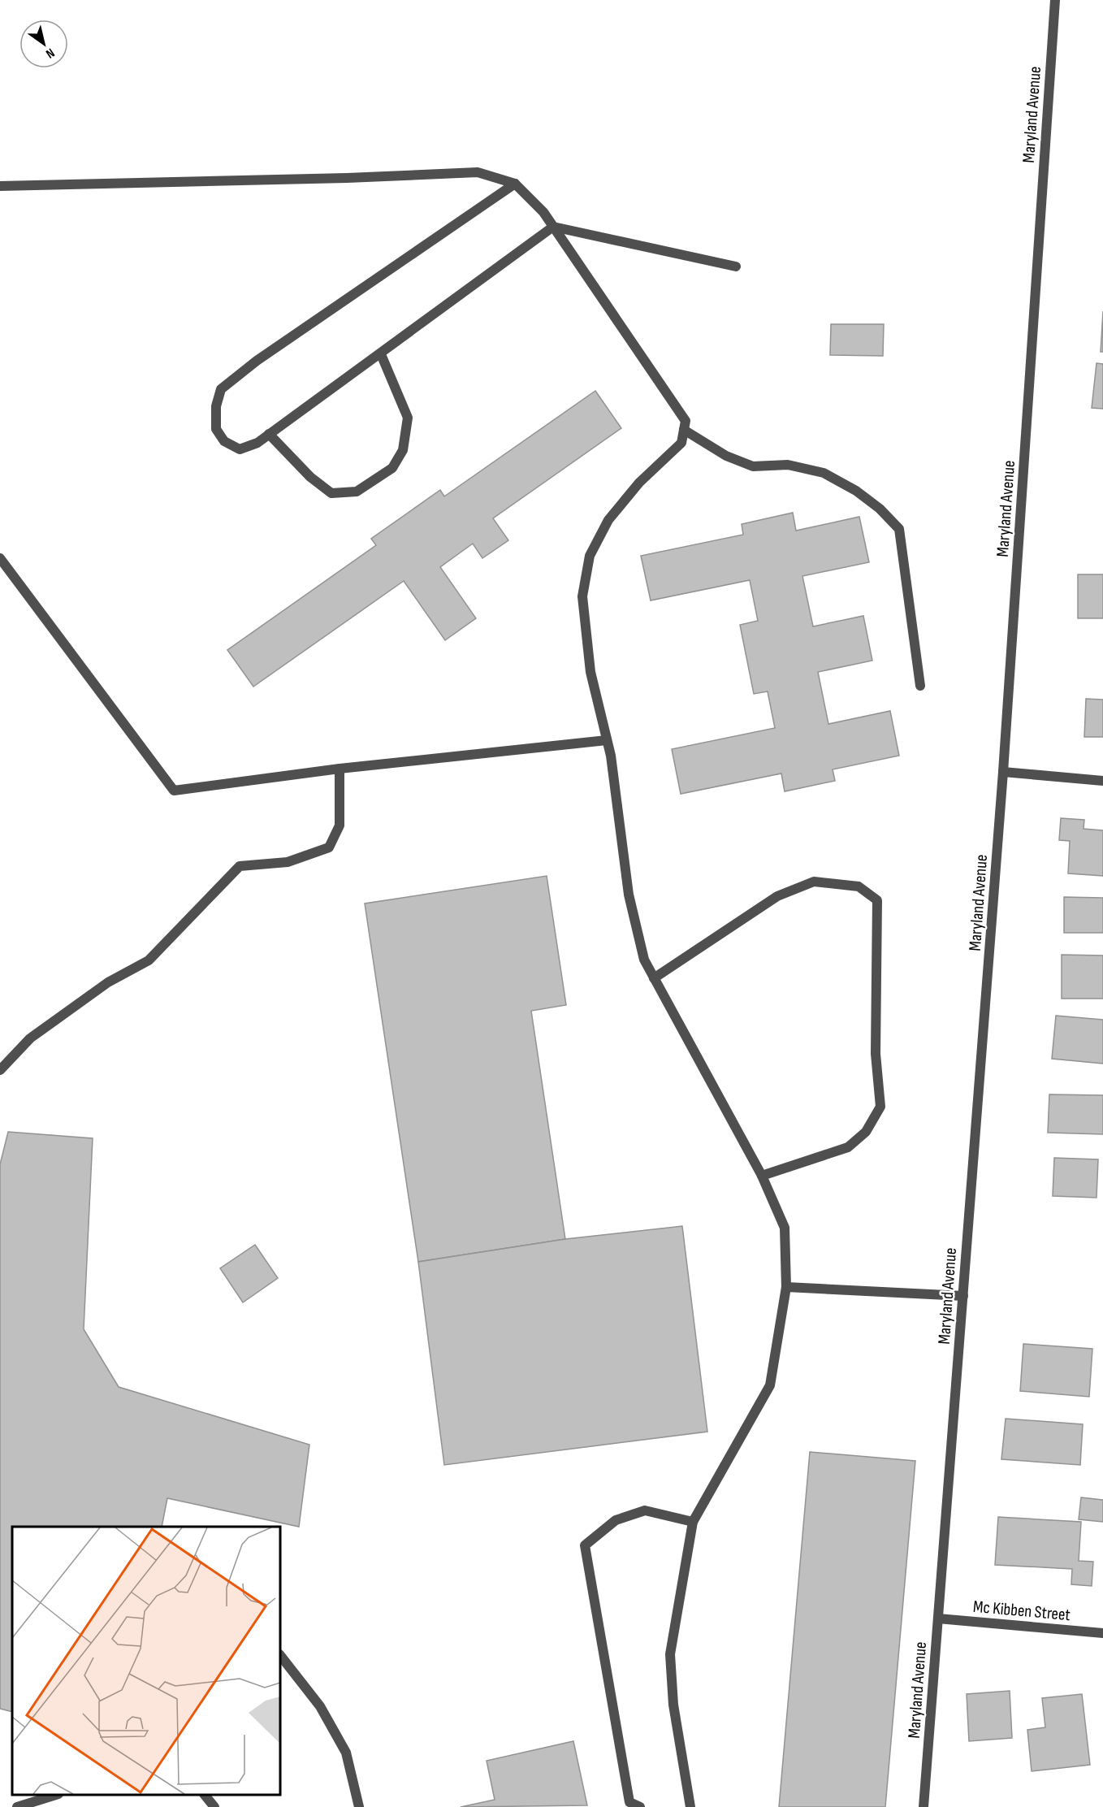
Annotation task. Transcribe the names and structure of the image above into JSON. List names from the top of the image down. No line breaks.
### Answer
{"streets":{"street":["Maryland Avenue","Mc Kibben Street"]},"crossings":[["Maryland Avenue","Mc Kibben Street"]],"north":"bottom right"}
